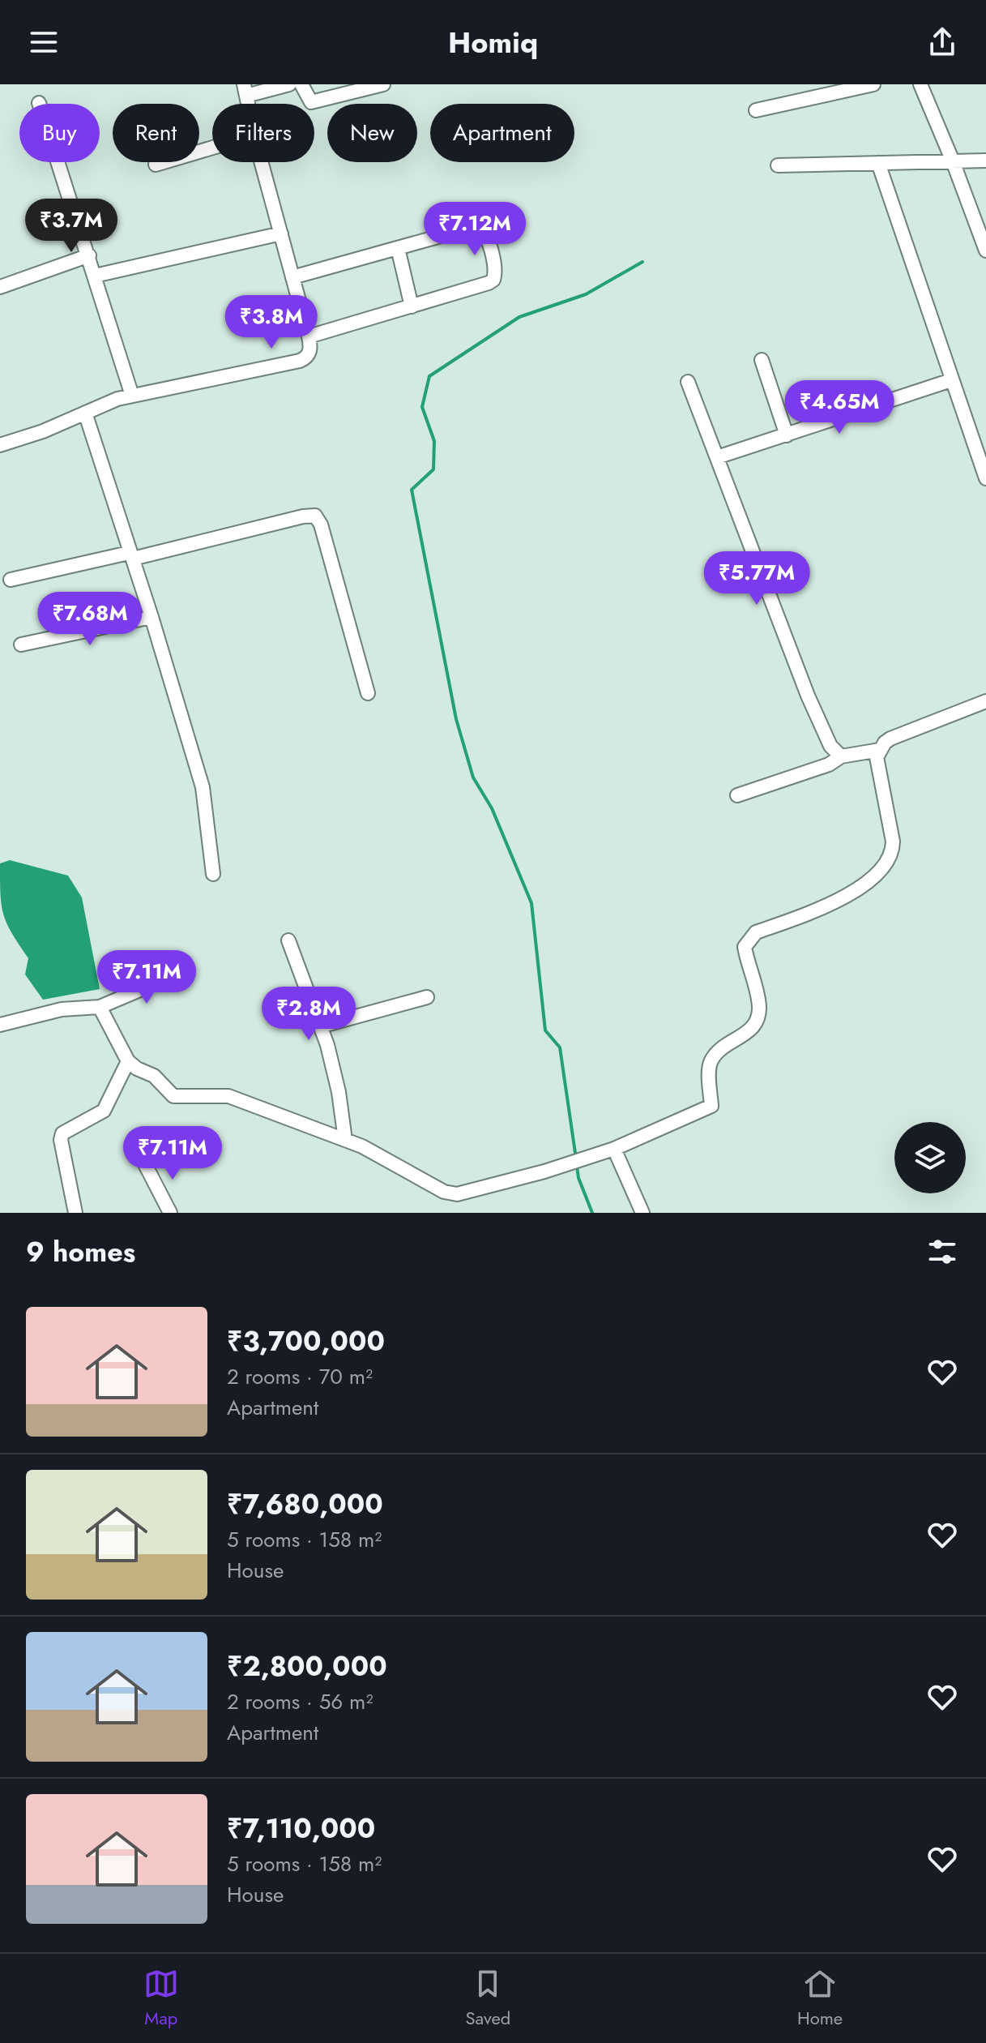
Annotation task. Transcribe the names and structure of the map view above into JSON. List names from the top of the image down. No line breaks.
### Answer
{"page":{"header":"Homiq","chip":["Buy","Rent","Filters","New","Apartment"],"price":["₹3.7M","₹7.12M","₹3.8M","₹4.65M","₹5.77M","₹7.68M","₹7.11M","₹2.8M","₹7.11M"],"heading":"9 homes","list":[{"name":"₹3,700,000","note":"2 rooms · 70 m² · Apartment"},{"name":"₹7,680,000","note":"5 rooms · 158 m² · House"},{"name":"₹2,800,000","note":"2 rooms · 56 m² · Apartment"},{"name":"₹7,110,000","note":"5 rooms · 158 m² · House"}],"tabs":["Map","Saved","Home"]}}
